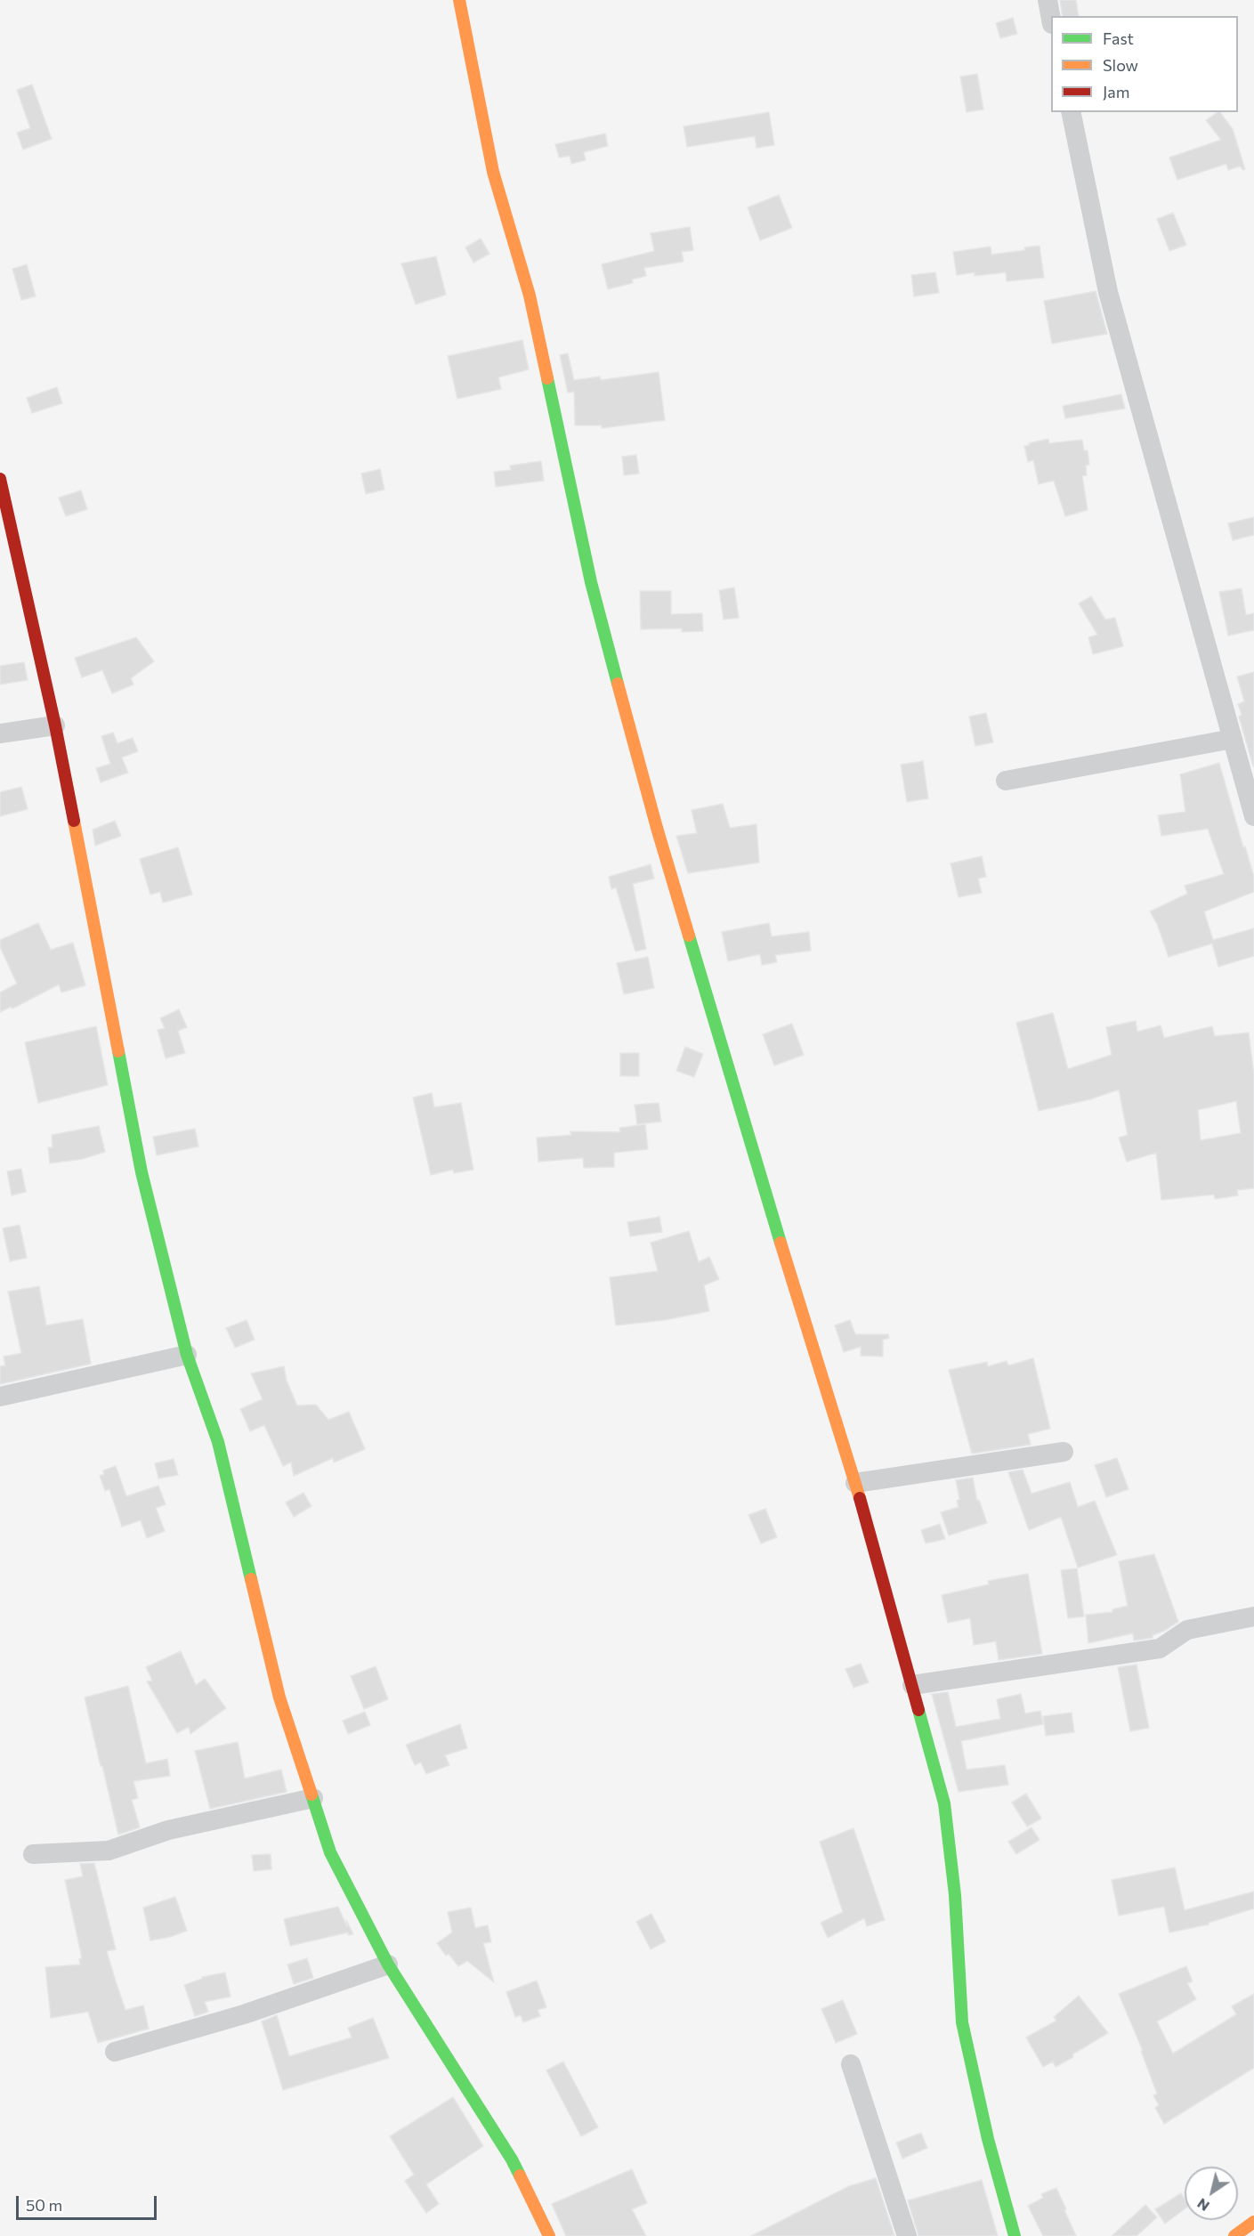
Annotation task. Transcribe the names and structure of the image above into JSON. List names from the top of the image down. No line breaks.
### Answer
{"legend":["Fast","Slow","Jam"],"scale_bar":"50 m","north":"bottom left"}
